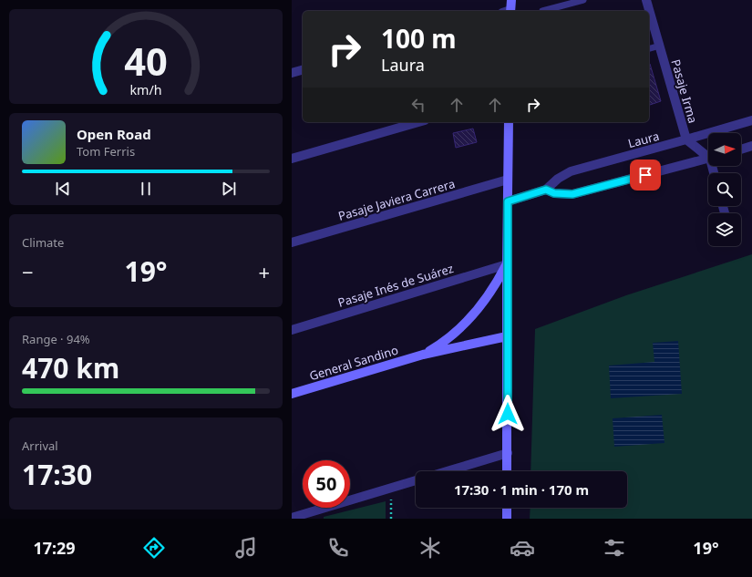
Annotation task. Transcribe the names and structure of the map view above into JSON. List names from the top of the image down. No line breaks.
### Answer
{"streets":{"main road":["General Sandino"],"street":["Pasaje Irma","Laura","Pasaje Javiera Carrera","Pasaje Inés de Suárez"]},"crossings":[["Pasaje Irma","Laura"],["Pasaje Inés de Suárez","General Sandino"]],"north":"right","page":{"turn":["100 m","Laura"],"song":["Open Road","Tom Ferris"],"tile":["Climate",["Range · 94%","470 km"],["Arrival","17:30"]],"heat":["−","19°","+"],"limit":"50","trip":"17:30 · 1 min · 170 m","tabs":["17:29","19°"],"gauge":["40","km/h"]}}
